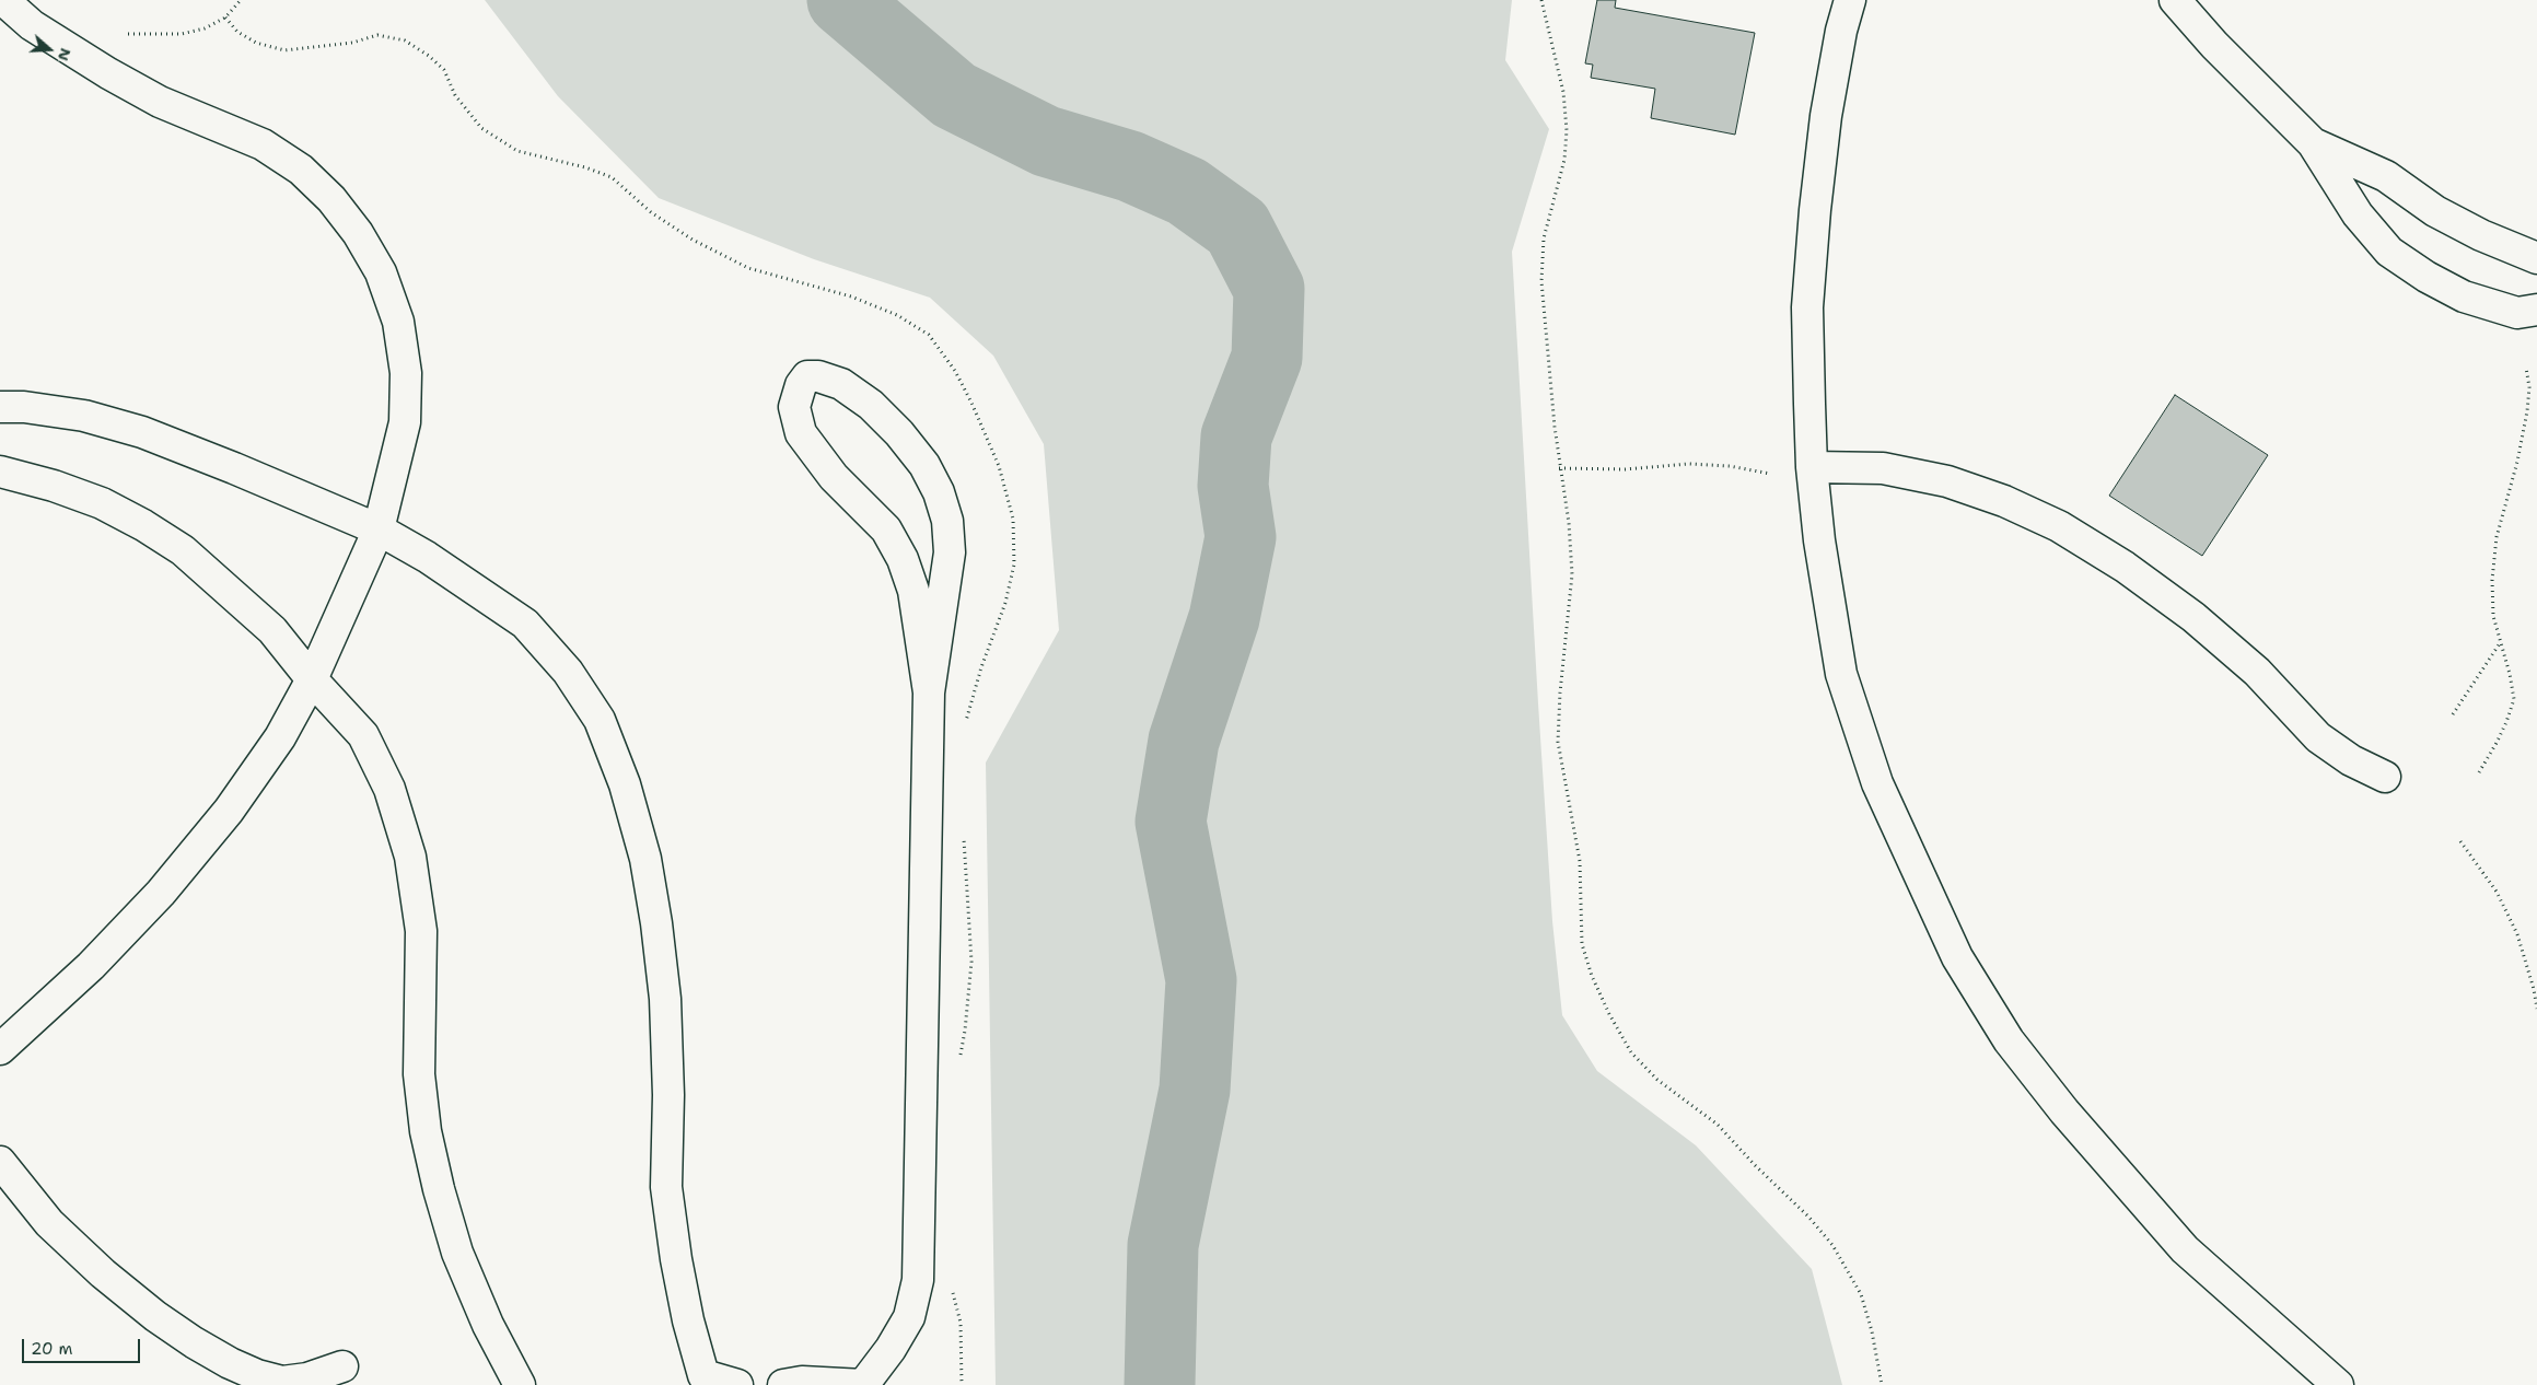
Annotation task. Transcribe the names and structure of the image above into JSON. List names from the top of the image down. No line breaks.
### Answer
{"scale_bar":"20 m","north":"right"}
